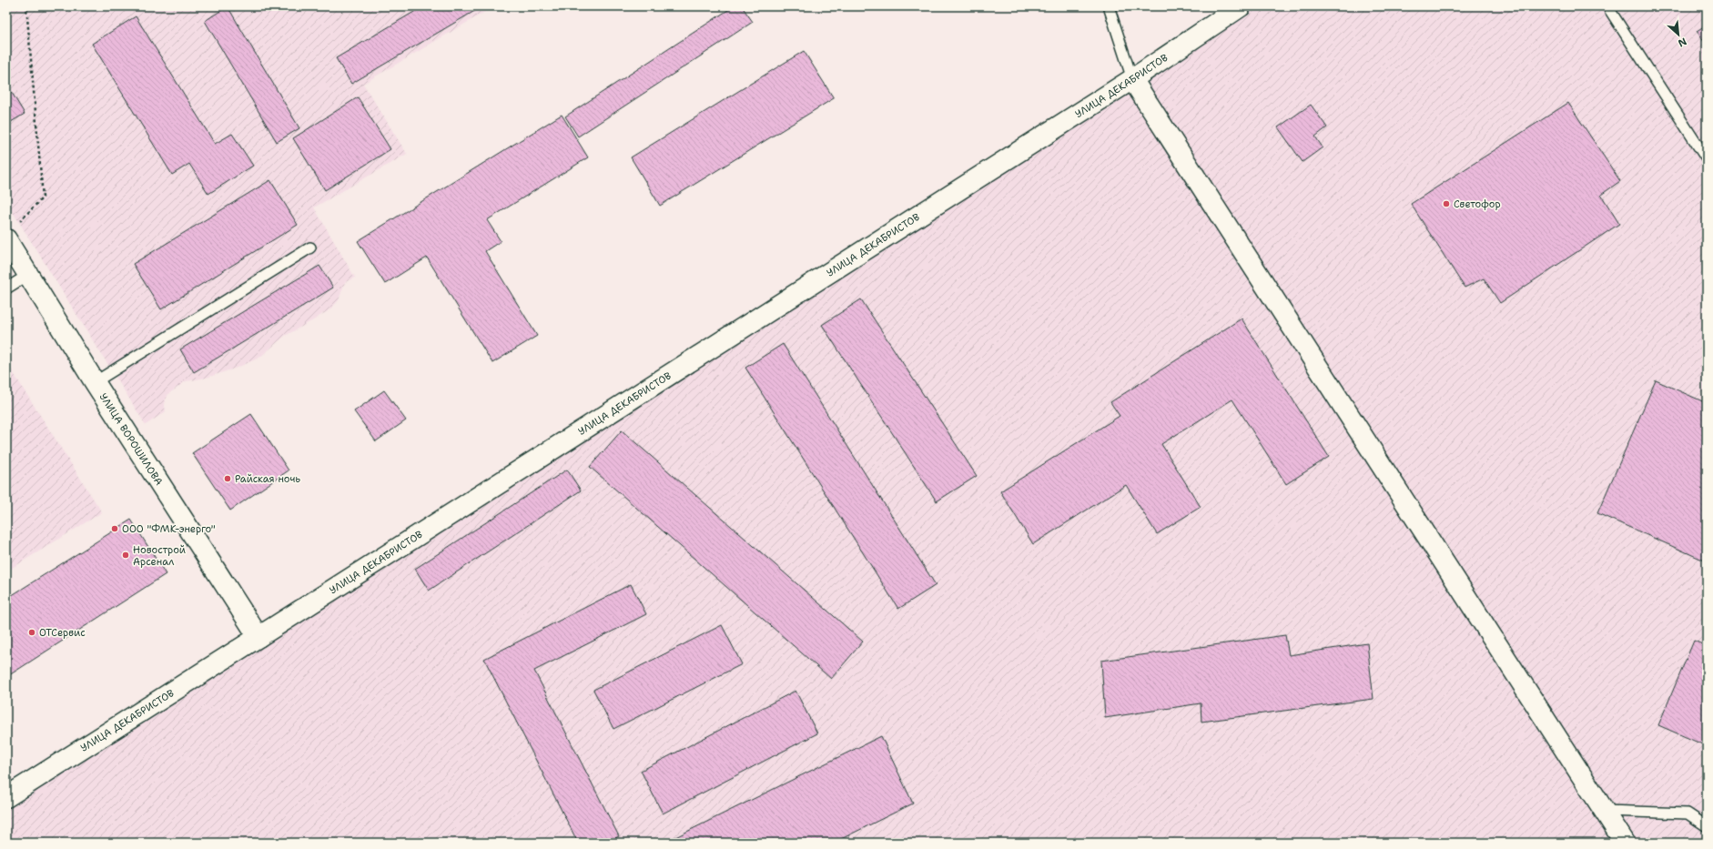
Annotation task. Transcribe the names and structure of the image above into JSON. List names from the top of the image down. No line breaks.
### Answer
{"streets":{"street":["УЛИЦА ДЕКАБРИСТОВ","УЛИЦА ВОРОШИЛОВА"]},"crossings":[["УЛИЦА ДЕКАБРИСТОВ","УЛИЦА ВОРОШИЛОВА"]],"places":["Светофор","Райская ночь","ООО \"ФМК-энерго\"","Новострой Арсенал","ОТСервис"],"north":"bottom right"}
